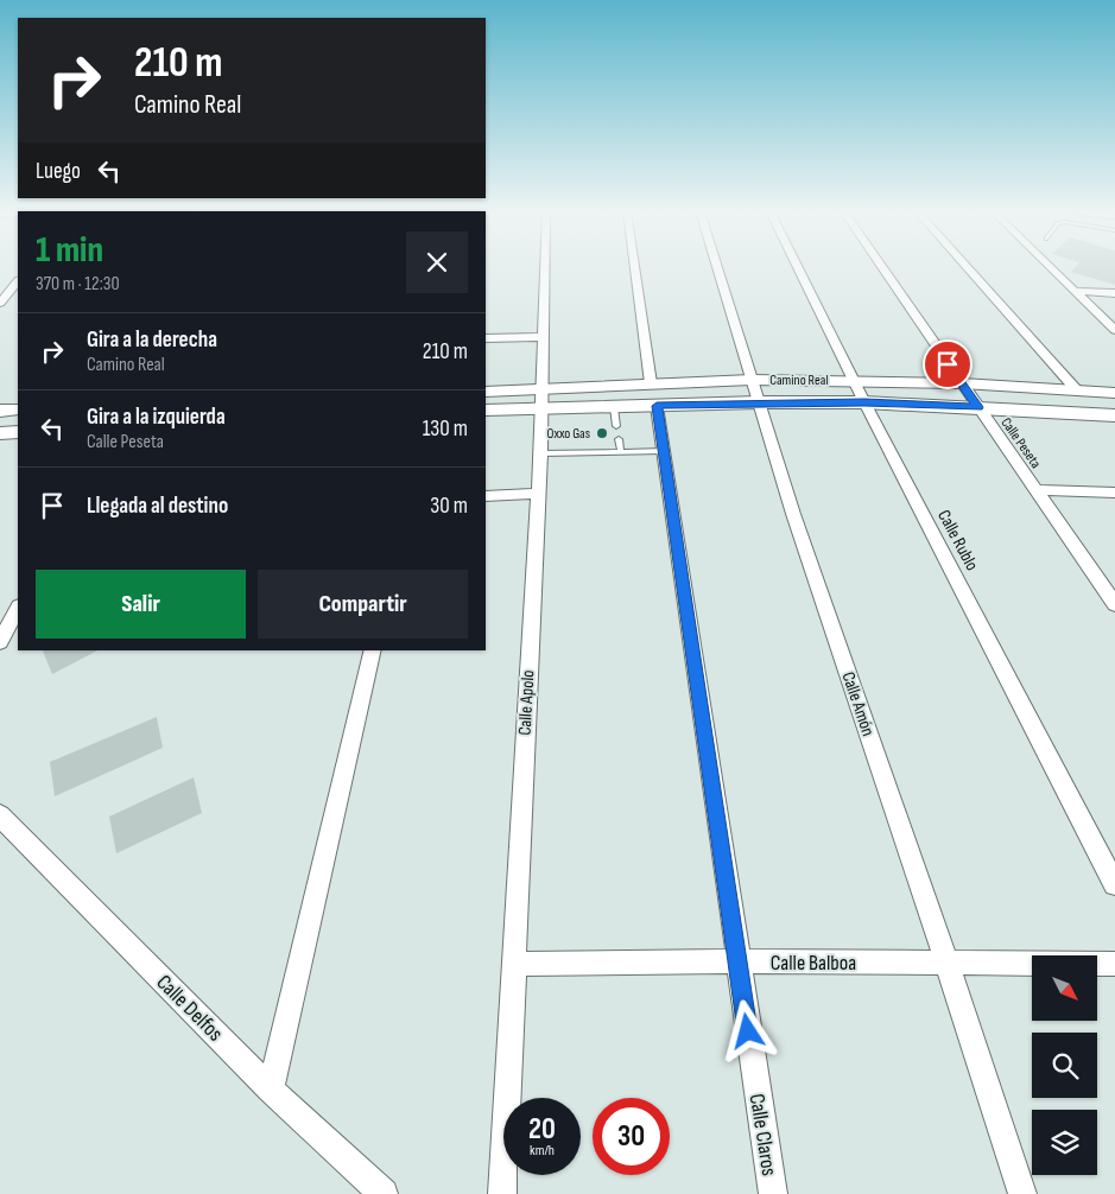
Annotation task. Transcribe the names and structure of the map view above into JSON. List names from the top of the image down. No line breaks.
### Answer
{"streets":{"street":["Camino Real","Calle Peseta","Calle Rublo","Calle Apolo","Calle Amón","Calle Balboa","Calle Delfos","Calle Claros"]},"crossings":[["Camino Real","Calle Peseta"],["Camino Real","Calle Rublo"],["Camino Real","Calle Apolo"],["Camino Real","Calle Amón"],["Camino Real","Calle Claros"],["Calle Apolo","Calle Balboa"],["Calle Amón","Calle Balboa"],["Calle Balboa","Calle Claros"]],"places":["Oxxo Gas"],"north":"bottom right","page":{"turn":["210 m","Camino Real"],"then":"Luego","heading":["1 min","370 m · 12:30"],"list":[{"name":"Gira a la derecha","note":"Camino Real","value":"210 m"},{"name":"Gira a la izquierda","note":"Calle Peseta","value":"130 m"},{"name":"Llegada al destino","value":"30 m"}],"buttons":["Salir","Compartir"],"speed":"20 km/h","limit":"30"}}
